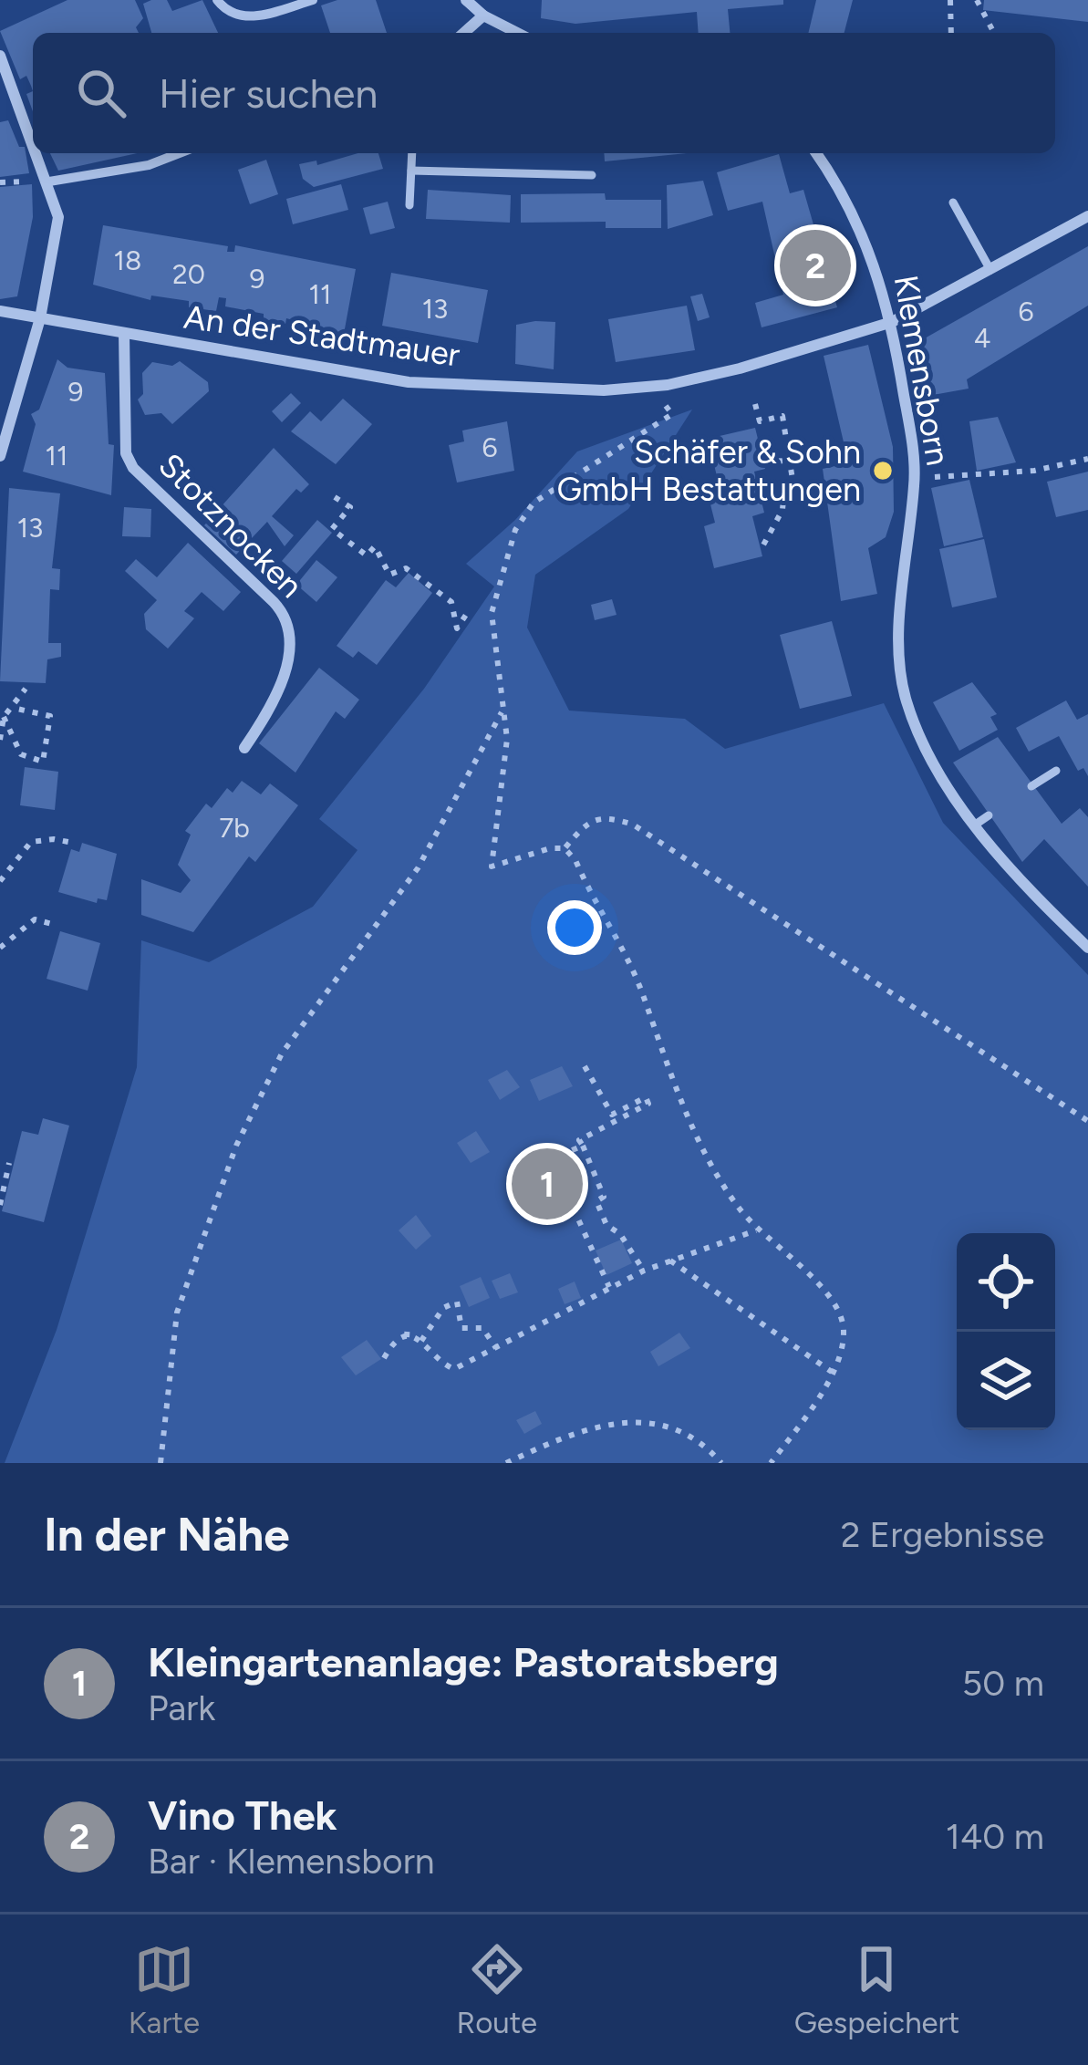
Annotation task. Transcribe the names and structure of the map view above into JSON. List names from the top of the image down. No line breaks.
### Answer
{"streets":{"street":["An der Stadtmauer","Klemensborn","Stotznocken"]},"crossings":[["An der Stadtmauer","Klemensborn"],["An der Stadtmauer","Stotznocken"]],"places":["Schäfer & Sohn GmbH Bestattungen"],"house_numbers":["18","20","9","11","13","6","4","9","6","11","13","7b"],"page":{"search":"Hier suchen","pins":["2","1"],"heading":["In der Nähe","2 Ergebnisse"],"list":[{"mark":"1","name":"Kleingartenanlage: Pastoratsberg","note":"Park","value":"50 m"},{"mark":"2","name":"Vino Thek","note":"Bar · Klemensborn","value":"140 m"}],"nav":["Karte","Route","Gespeichert"]}}
